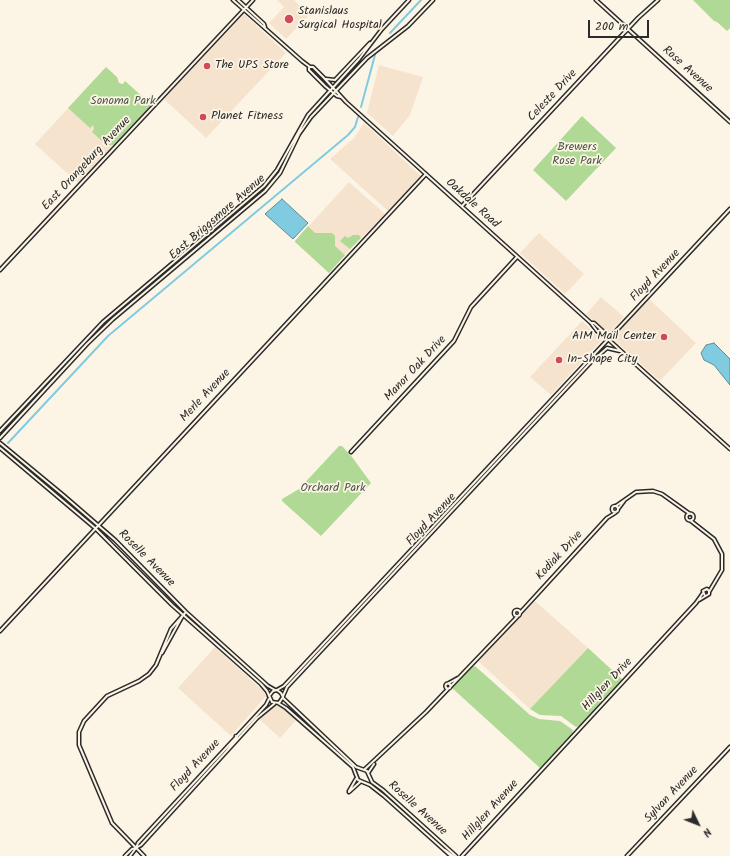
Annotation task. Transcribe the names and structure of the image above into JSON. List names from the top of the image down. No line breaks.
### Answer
{"streets":{"street":["Rose Avenue","Celeste Drive","East Orangeburg Avenue","Oakdale Road","East Briggsmore Avenue","Floyd Avenue","Manor Oak Drive","Merle Avenue","Kodiak Drive","Roselle Avenue","Hillglen Drive","Sylvan Avenue","Hillglen Avenue"]},"crossings":[["Rose Avenue","Celeste Drive"],["Celeste Drive","Oakdale Road"],["East Orangeburg Avenue","Oakdale Road"],["Oakdale Road","East Briggsmore Avenue"],["Oakdale Road","Floyd Avenue"],["Oakdale Road","Manor Oak Drive"],["Oakdale Road","Merle Avenue"],["Floyd Avenue","Roselle Avenue"],["Merle Avenue","Roselle Avenue"],["Hillglen Drive","Hillglen Avenue"]],"parks":["Sonoma Park","Brewers Rose Park","Orchard Park"],"places":["Stanislaus Surgical Hospital","The UPS Store","Planet Fitness","AIM Mail Center","In-Shape City"],"scale_bar":"200 m","north":"bottom right"}
